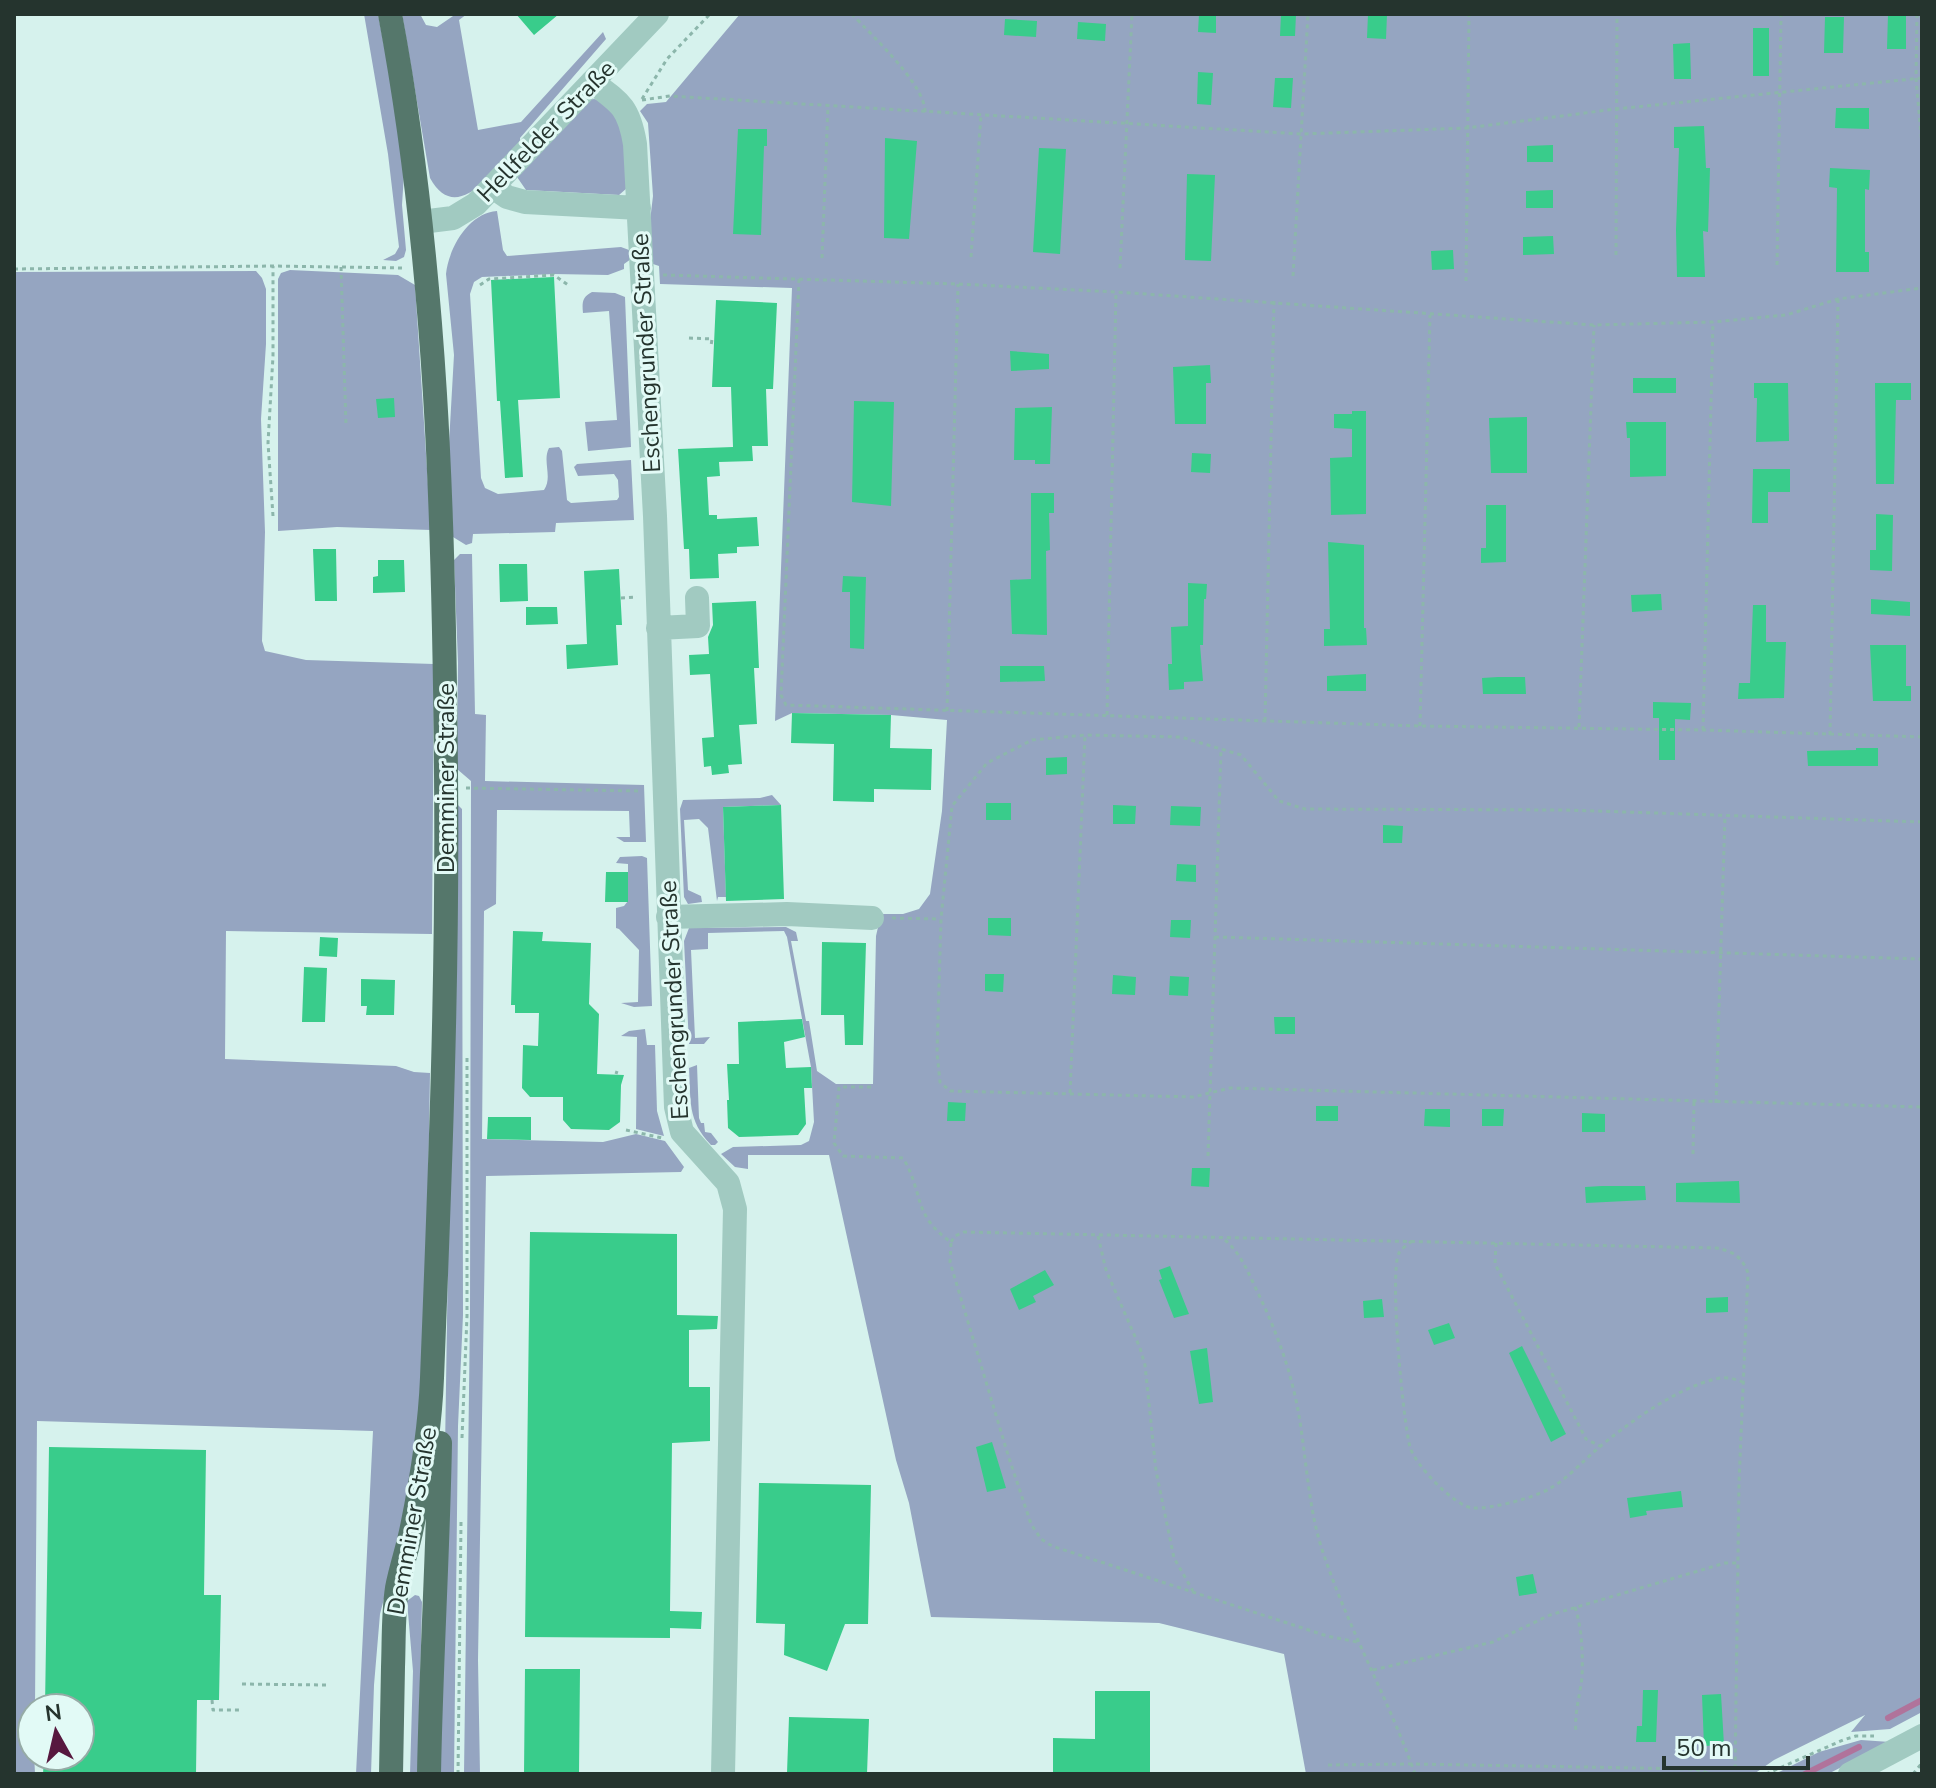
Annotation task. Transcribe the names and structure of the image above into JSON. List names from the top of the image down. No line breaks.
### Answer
{"streets":{"main road":["Demminer Straße"],"street":["Hellfelder Straße","Eschengrunder Straße"]},"crossings":[["Hellfelder Straße","Eschengrunder Straße"],["Hellfelder Straße","Demminer Straße"]],"scale_bar":"50 m","north":"top"}
